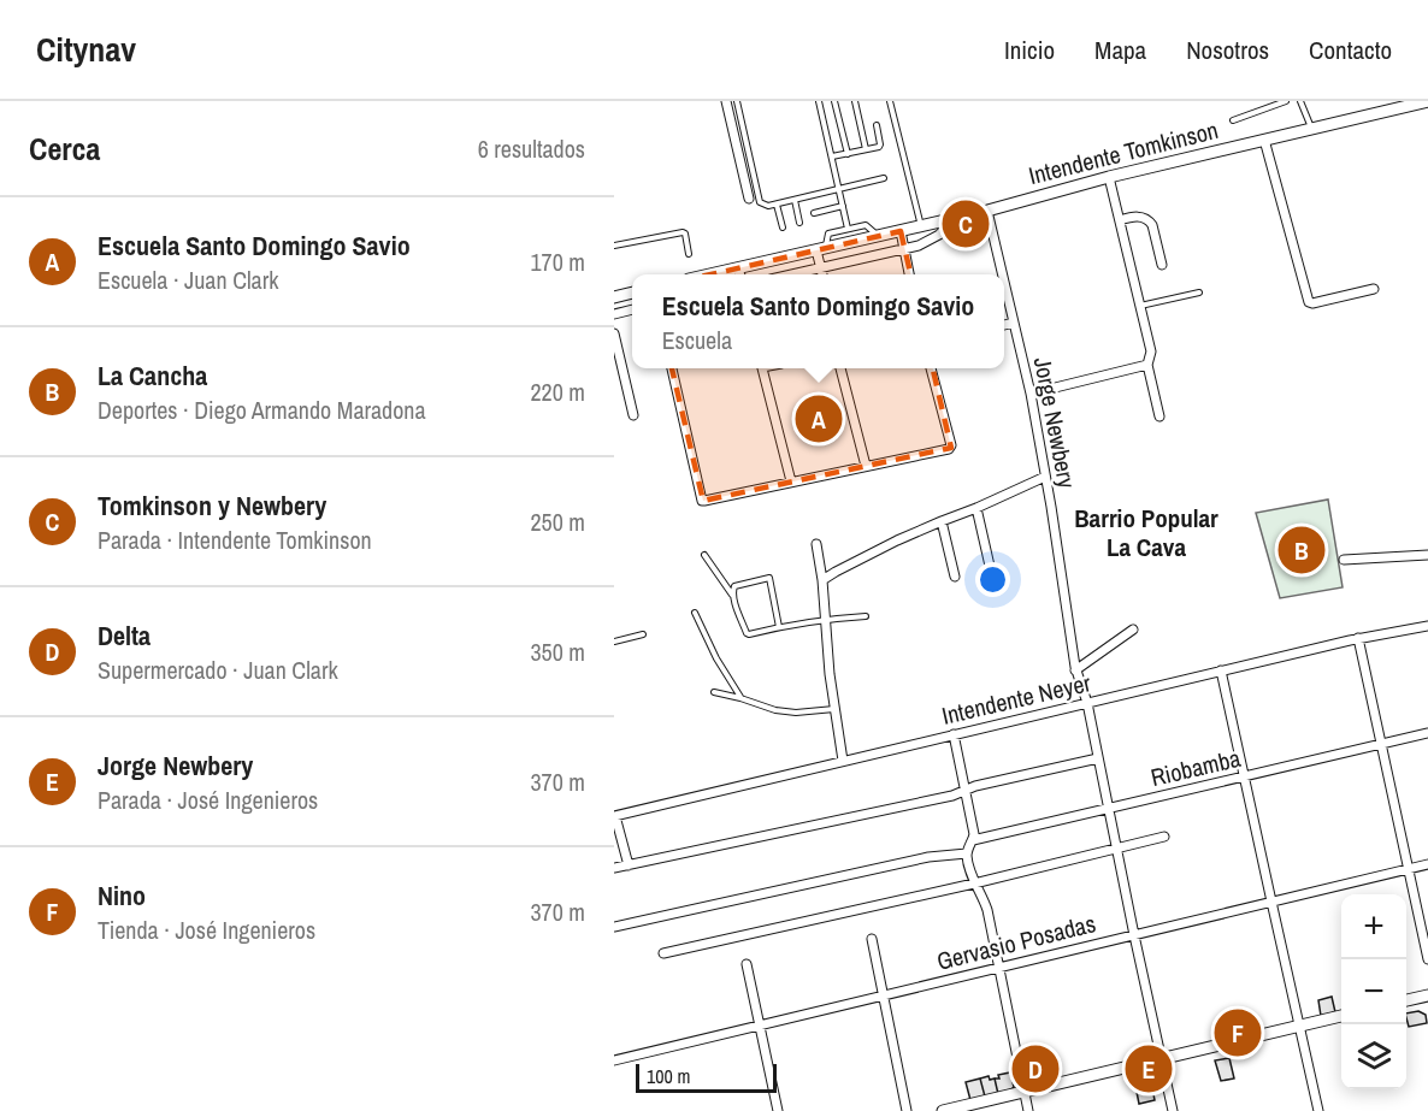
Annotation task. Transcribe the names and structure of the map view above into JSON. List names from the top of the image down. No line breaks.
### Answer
{"streets":{"street":["Intendente Tomkinson","Jorge Newbery","Intendente Neyer","Riobamba","Gervasio Posadas"]},"crossings":[["Intendente Tomkinson","Jorge Newbery"],["Jorge Newbery","Intendente Neyer"],["Jorge Newbery","Riobamba"],["Jorge Newbery","Gervasio Posadas"]],"districts":["Barrio Popular La Cava"],"scale_bar":"100 m","page":{"header":"Citynav","nav":["Inicio","Mapa","Nosotros","Contacto"],"heading":["Cerca","6 resultados"],"list":[{"mark":"A","name":"Escuela Santo Domingo Savio","note":"Escuela · Juan Clark","value":"170 m"},{"mark":"B","name":"La Cancha","note":"Deportes · Diego Armando Maradona","value":"220 m"},{"mark":"C","name":"Tomkinson y Newbery","note":"Parada · Intendente Tomkinson","value":"250 m"},{"mark":"D","name":"Delta","note":"Supermercado · Juan Clark","value":"350 m"},{"mark":"E","name":"Jorge Newbery","note":"Parada · José Ingenieros","value":"370 m"},{"mark":"F","name":"Nino","note":"Tienda · José Ingenieros","value":"370 m"}],"pins":["C","A","B","F","D","E"],"popup":["Escuela Santo Domingo Savio","Escuela"],"map_buttons":["+","−"],"scale":"100 m"}}
